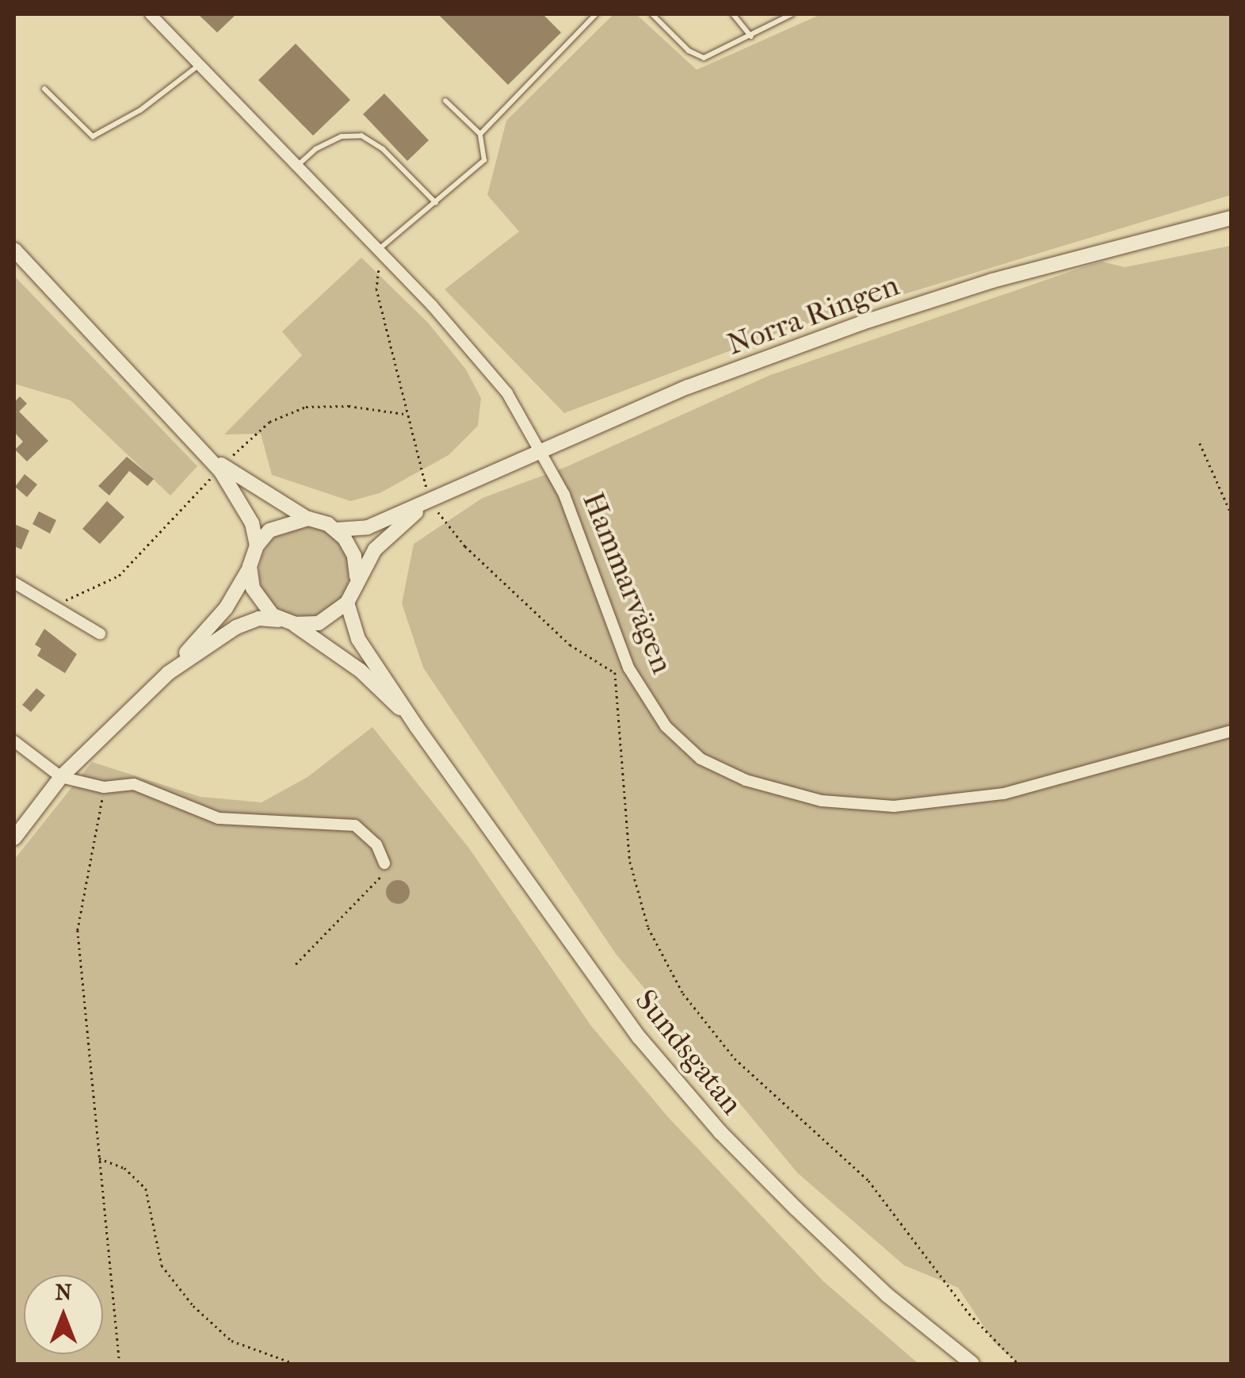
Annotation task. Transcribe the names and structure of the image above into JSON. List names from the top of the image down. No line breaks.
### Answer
{"streets":{"main road":["Norra Ringen","Sundsgatan"],"street":["Hammarvägen"]},"crossings":[["Norra Ringen","Hammarvägen"],["Norra Ringen","Sundsgatan"]],"north":"top"}
